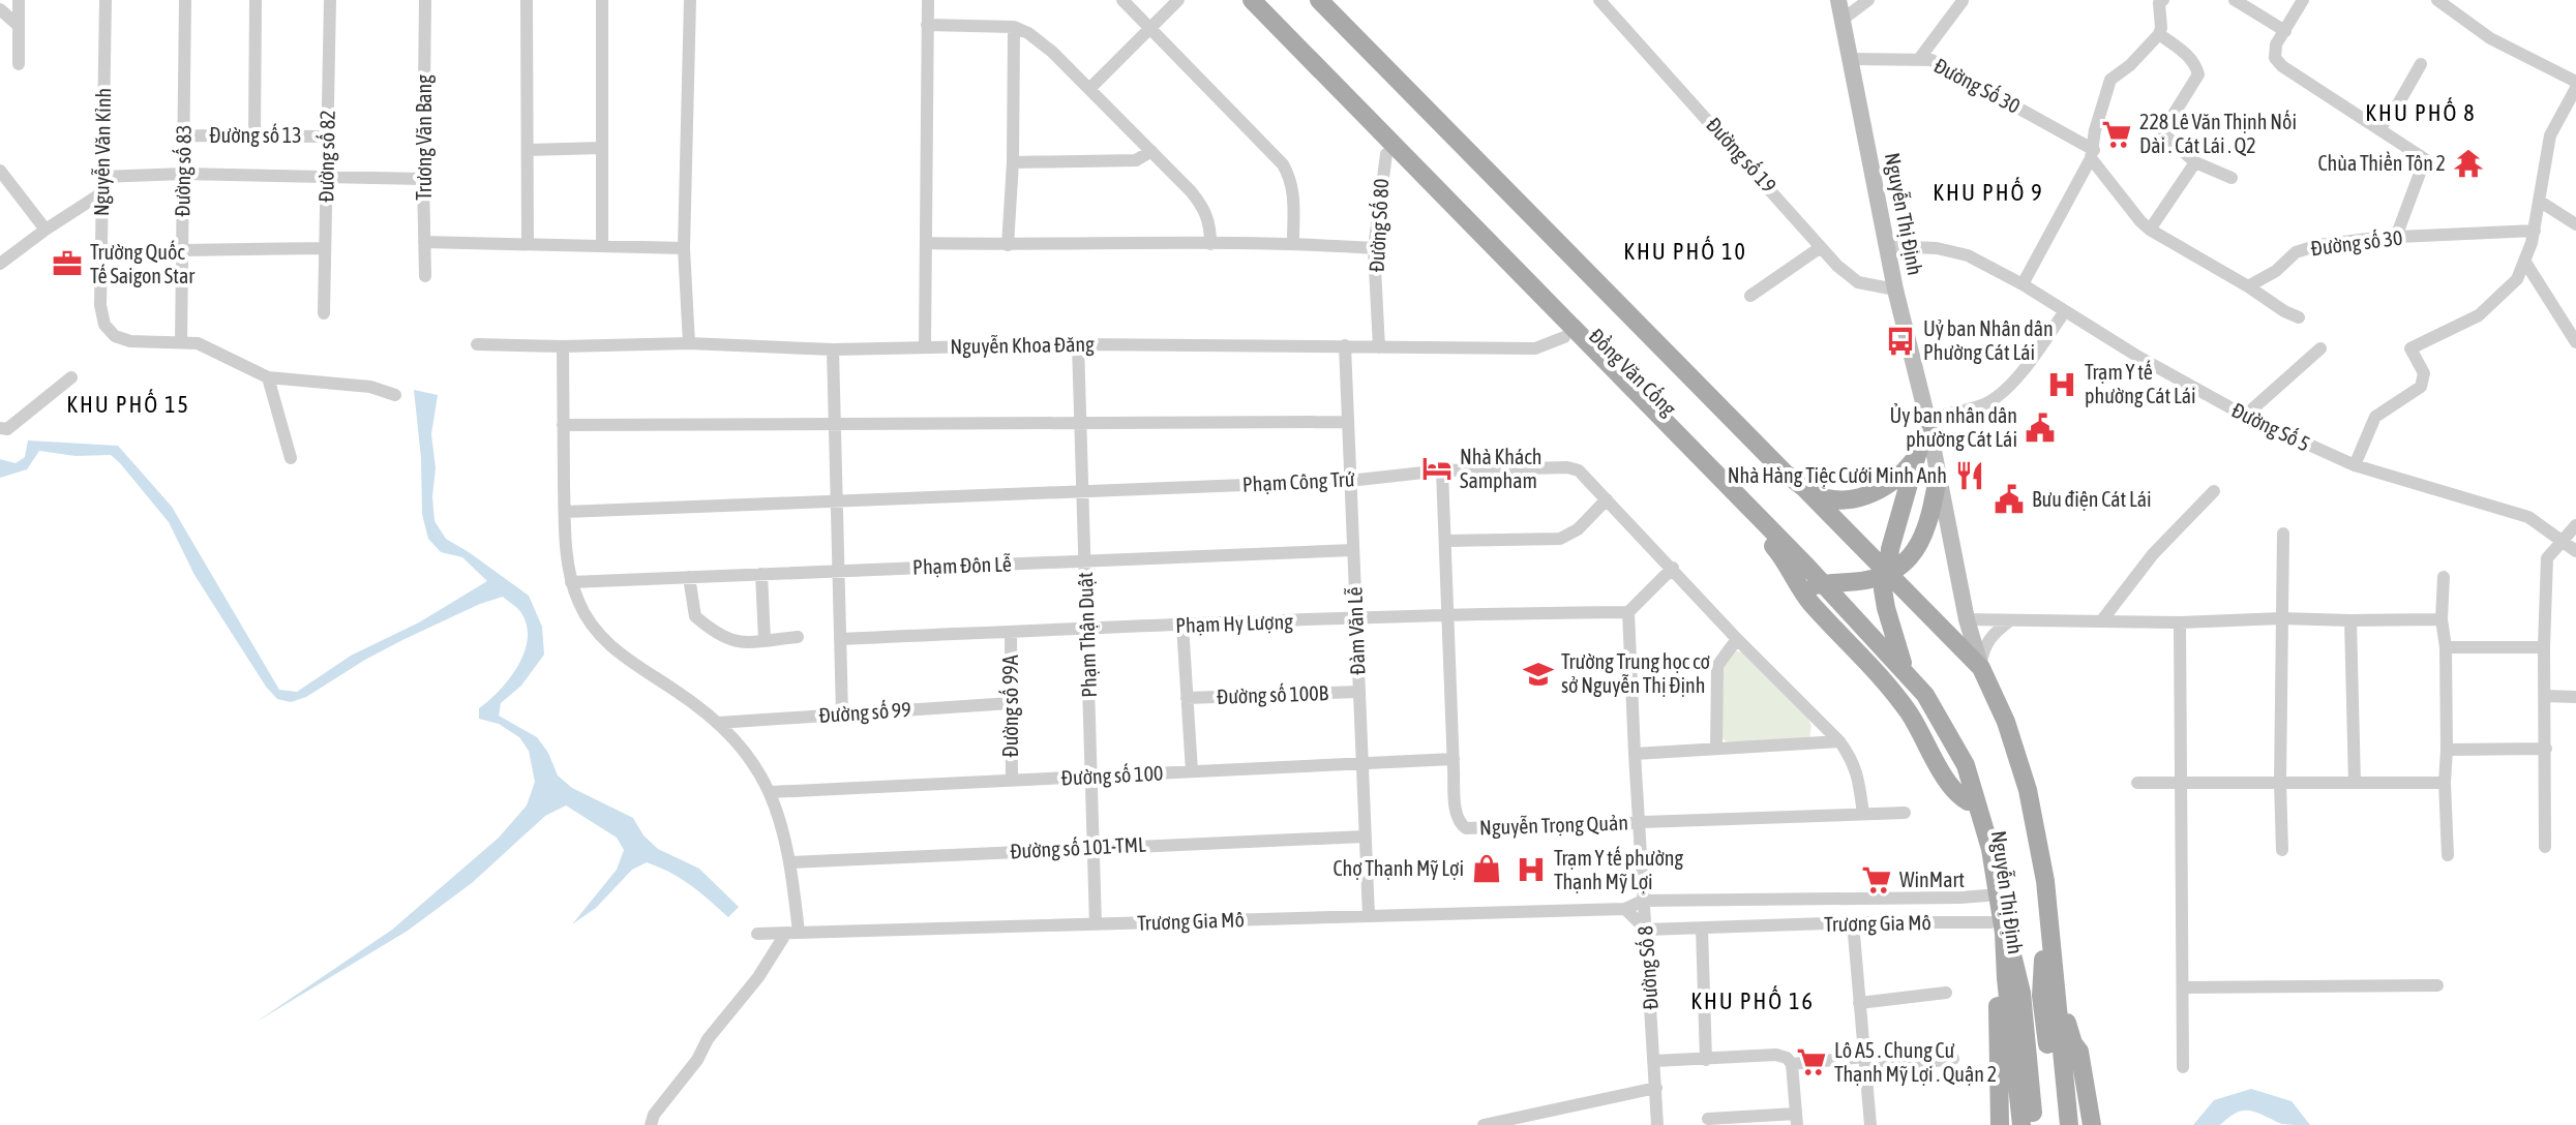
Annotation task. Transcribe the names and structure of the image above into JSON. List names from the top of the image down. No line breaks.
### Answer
{"streets":{"main road":["Nguyễn Thị Định","Đồng Văn Cống"],"street":["Đường Số 30","Đường số 13","Trương Văn Bang","Nguyễn Văn Kỉnh","Đường số 19","Đường số 82","Đường số 83","Đường Số 80","Đường số 30","Nguyễn Khoa Đăng","Đường Số 5","Phạm Công Trứ","Phạm Đôn Lễ","Phạm Hy Lượng","Đàm Văn Lễ","Phạm Thận Duật","Đường số 100B","Đường số 99A","Đường số 99","Đường số 100","Nguyễn Trọng Quản","Đường số 101-TML","Trương Gia Mô","Đường Số 8"]},"crossings":[["Đường Số 30","Nguyễn Thị Định"],["Đường số 13","Đường số 82"],["Đường số 13","Đường số 83"],["Nguyễn Văn Kỉnh","Đường số 83"],["Đường số 19","Nguyễn Thị Định"],["Nguyễn Thị Định","Đồng Văn Cống"],["Nguyễn Thị Định","Đường Số 5"],["Nguyễn Thị Định","Trương Gia Mô"],["Đường Số 80","Nguyễn Khoa Đăng"],["Đường Số 80","Đồng Văn Cống"],["Nguyễn Khoa Đăng","Đồng Văn Cống"],["Nguyễn Khoa Đăng","Đàm Văn Lễ"],["Nguyễn Khoa Đăng","Phạm Thận Duật"],["Phạm Công Trứ","Đàm Văn Lễ"],["Phạm Công Trứ","Phạm Thận Duật"],["Phạm Công Trứ","Nguyễn Trọng Quản"],["Phạm Đôn Lễ","Đàm Văn Lễ"],["Phạm Đôn Lễ","Phạm Thận Duật"],["Phạm Hy Lượng","Đàm Văn Lễ"],["Phạm Hy Lượng","Phạm Thận Duật"],["Phạm Hy Lượng","Đường số 99A"],["Phạm Hy Lượng","Nguyễn Trọng Quản"],["Phạm Hy Lượng","Đường Số 8"],["Đàm Văn Lễ","Đường số 100B"],["Đàm Văn Lễ","Đường số 100"],["Đàm Văn Lễ","Đường số 101-TML"],["Đàm Văn Lễ","Trương Gia Mô"],["Phạm Thận Duật","Đường số 100"],["Phạm Thận Duật","Đường số 101-TML"],["Phạm Thận Duật","Trương Gia Mô"],["Đường số 99A","Đường số 99"],["Đường số 99A","Đường số 100"],["Đường số 100","Nguyễn Trọng Quản"],["Nguyễn Trọng Quản","Đường Số 8"],["Trương Gia Mô","Đường Số 8"]],"districts":["KHU PHỐ 8","KHU PHỐ 9","KHU PHỐ 10","KHU PHỐ 15","KHU PHỐ 16"],"places":{"supermarket":["228 Lê Văn Thịnh Nối Dài . Cát Lái . Q2","WinMart","Lô A5 . Chung Cư Thạnh Mỹ Lợi . Quận 2"],"temple":["Chùa Thiền Tôn 2"],"office":["Trường Quốc Tế Saigon Star"],"bus stop":["Uỷ ban Nhân dân Phường Cát Lái"],"hospital":["Trạm Y tế phường Cát Lái","Trạm Y tế phường Thạnh Mỹ Lợi"],"public building":["Ủy ban nhân dân phường Cát Lái","Bưu điện Cát Lái"],"hotel":["Nhà Khách Sampham"],"restaurant":["Nhà Hàng Tiệc Cưới Minh Anh"],"school or university":["Trường Trung học cơ sở Nguyễn Thị Định"],"shop":["Chợ Thạnh Mỹ Lợi"]}}
